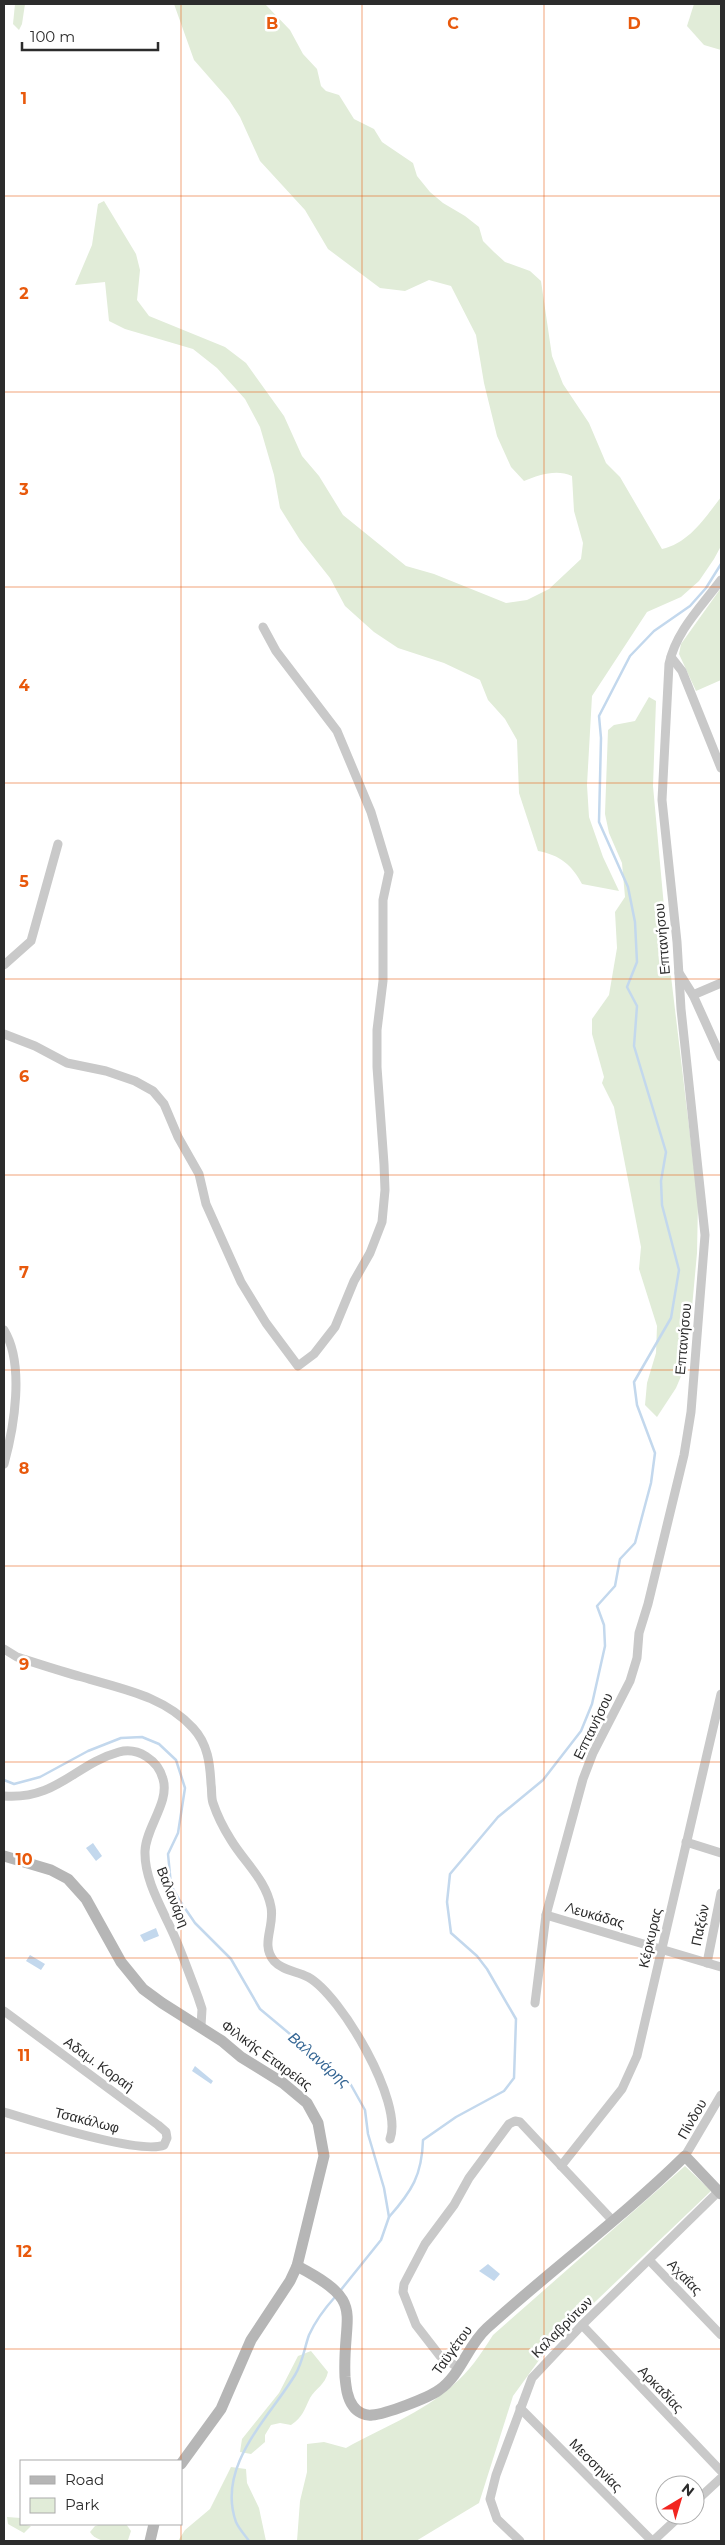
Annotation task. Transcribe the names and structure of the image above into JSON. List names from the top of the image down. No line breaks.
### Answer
{"streets":{"main road":["Φιλικής Εταιρείας","Ταϋγέτου"],"street":["Επτανήσου","Βαλανάρη","Λευκάδας","Παξών","Κέρκυρας","Αδαμ. Κοραή","Πίνδου","Τσακάλωφ","Αχαΐας","Καλαβρύτων","Αρκαδίας","Μεσσηνίας"]},"crossings":[["Επτανήσου","Λευκάδας"],["Βαλανάρη","Φιλικής Εταιρείας"],["Λευκάδας","Παξών"],["Λευκάδας","Κέρκυρας"],["Φιλικής Εταιρείας","Ταϋγέτου"],["Αδαμ. Κοραή","Τσακάλωφ"],["Πίνδου","Ταϋγέτου"],["Αχαΐας","Καλαβρύτων"],["Καλαβρύτων","Αρκαδίας"],["Καλαβρύτων","Μεσσηνίας"]],"water":["Βαλανάρης"],"legend":["Road","Park"],"scale_bar":"100 m","north":"top right","grid":{"columns":["B","C","D"],"rows":["1","2","3","4","5","6","7","8","9","10","11","12"]}}
